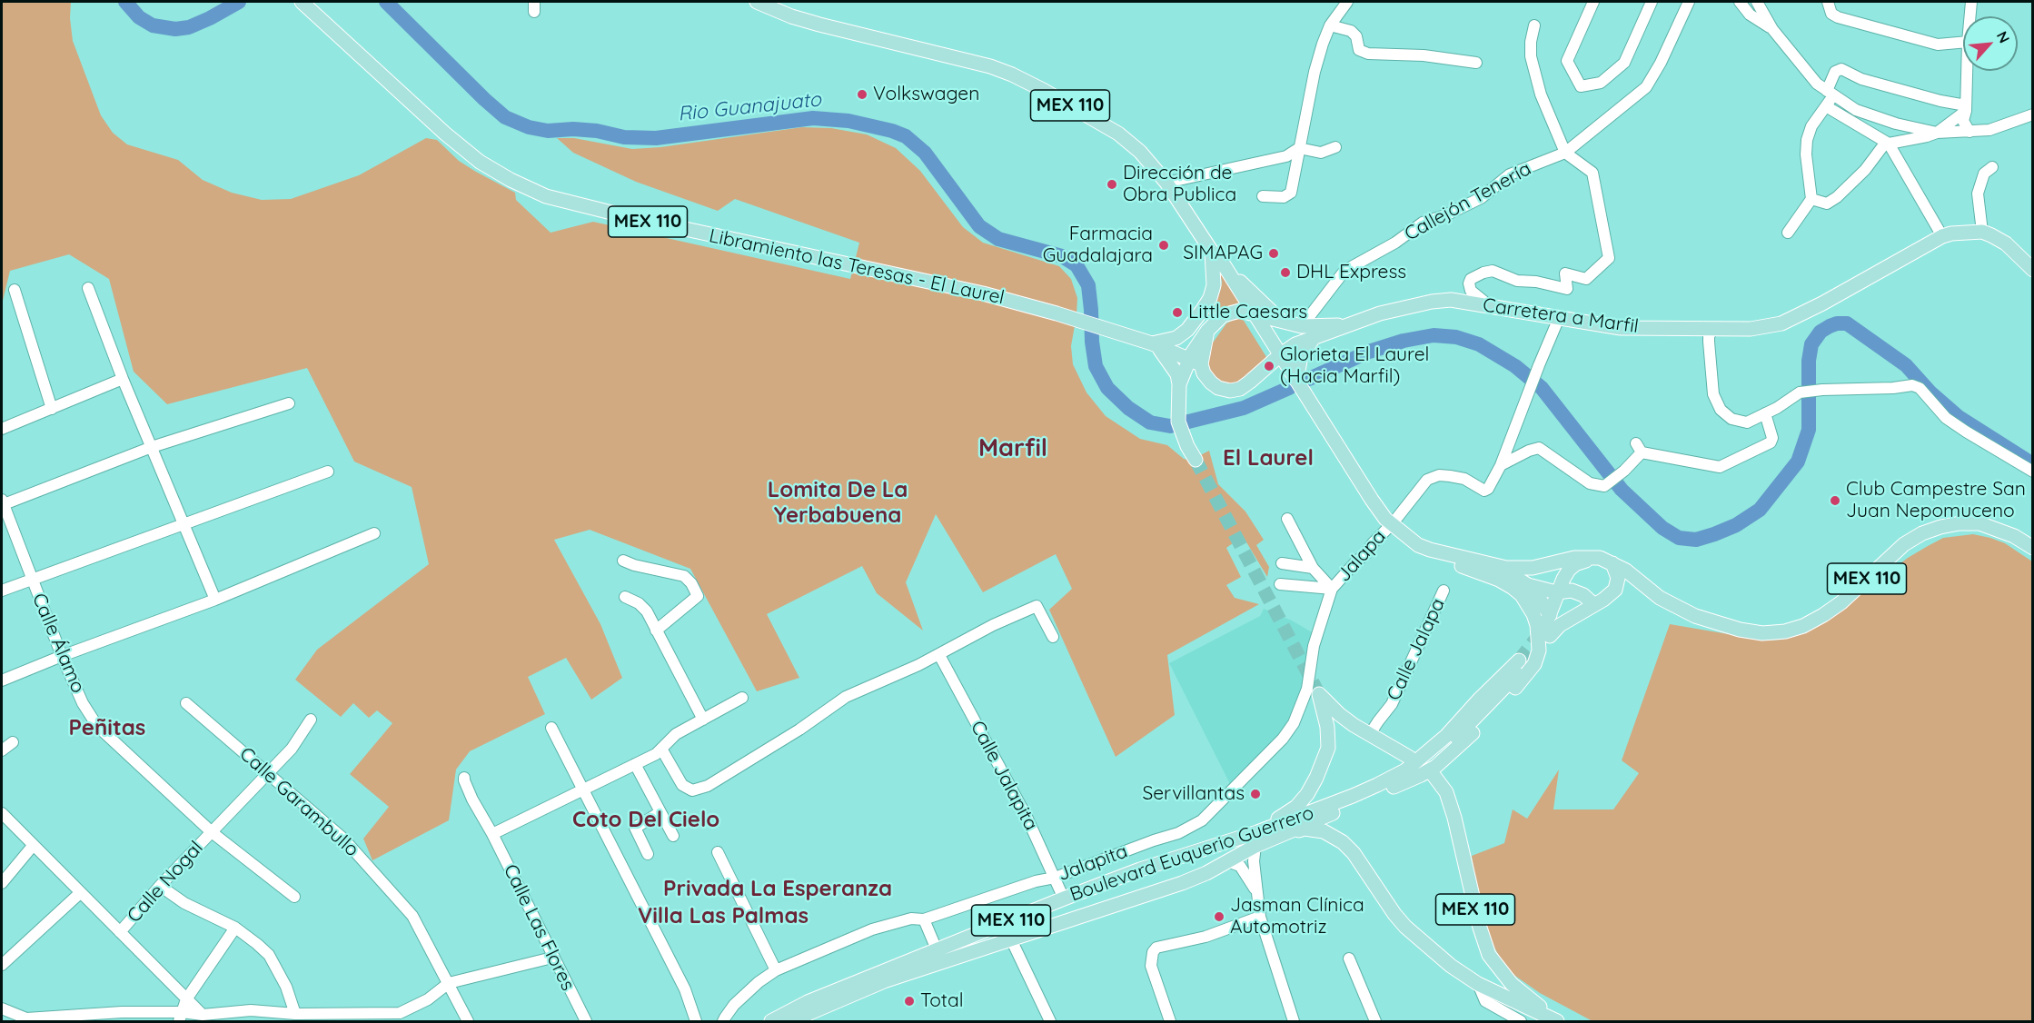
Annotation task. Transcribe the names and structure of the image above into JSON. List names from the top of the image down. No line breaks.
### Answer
{"streets":{"main road":["MEX 110","Libramiento las Teresas - El Laurel","Carretera a Marfil","Boulevard Euquerio Guerrero"],"street":["Callejón Tenería","Jalapa","Calle Álamo","Calle Jalapa","Calle Jalapita","Calle Garambullo","Jalapita","Calle Nogal","Calle Las Flores"]},"crossings":[["MEX 110","Libramiento las Teresas - El Laurel"],["MEX 110","Carretera a Marfil"],["MEX 110","Jalapa"],["MEX 110","Boulevard Euquerio Guerrero"],["Callejón Tenería","Carretera a Marfil"],["Libramiento las Teresas - El Laurel","Carretera a Marfil"],["Jalapa","Jalapita"],["Calle Álamo","Calle Nogal"],["Calle Jalapita","Boulevard Euquerio Guerrero"],["Calle Jalapita","Jalapita"],["Calle Garambullo","Calle Nogal"]],"districts":["Marfil","El Laurel","Lomita De La Yerbabuena","Peñitas","Coto Del Cielo","Privada La Esperanza","Villa Las Palmas"],"water":["Rio Guanajuato"],"places":["Volkswagen","Dirección de Obra Publica","Farmacia Guadalajara","SIMAPAG","DHL Express","Little Caesars","Glorieta El Laurel (Hacia Marfil)","Club Campestre San Juan Nepomuceno","Servillantas","Jasman Clínica Automotriz","Total"],"north":"top right"}
